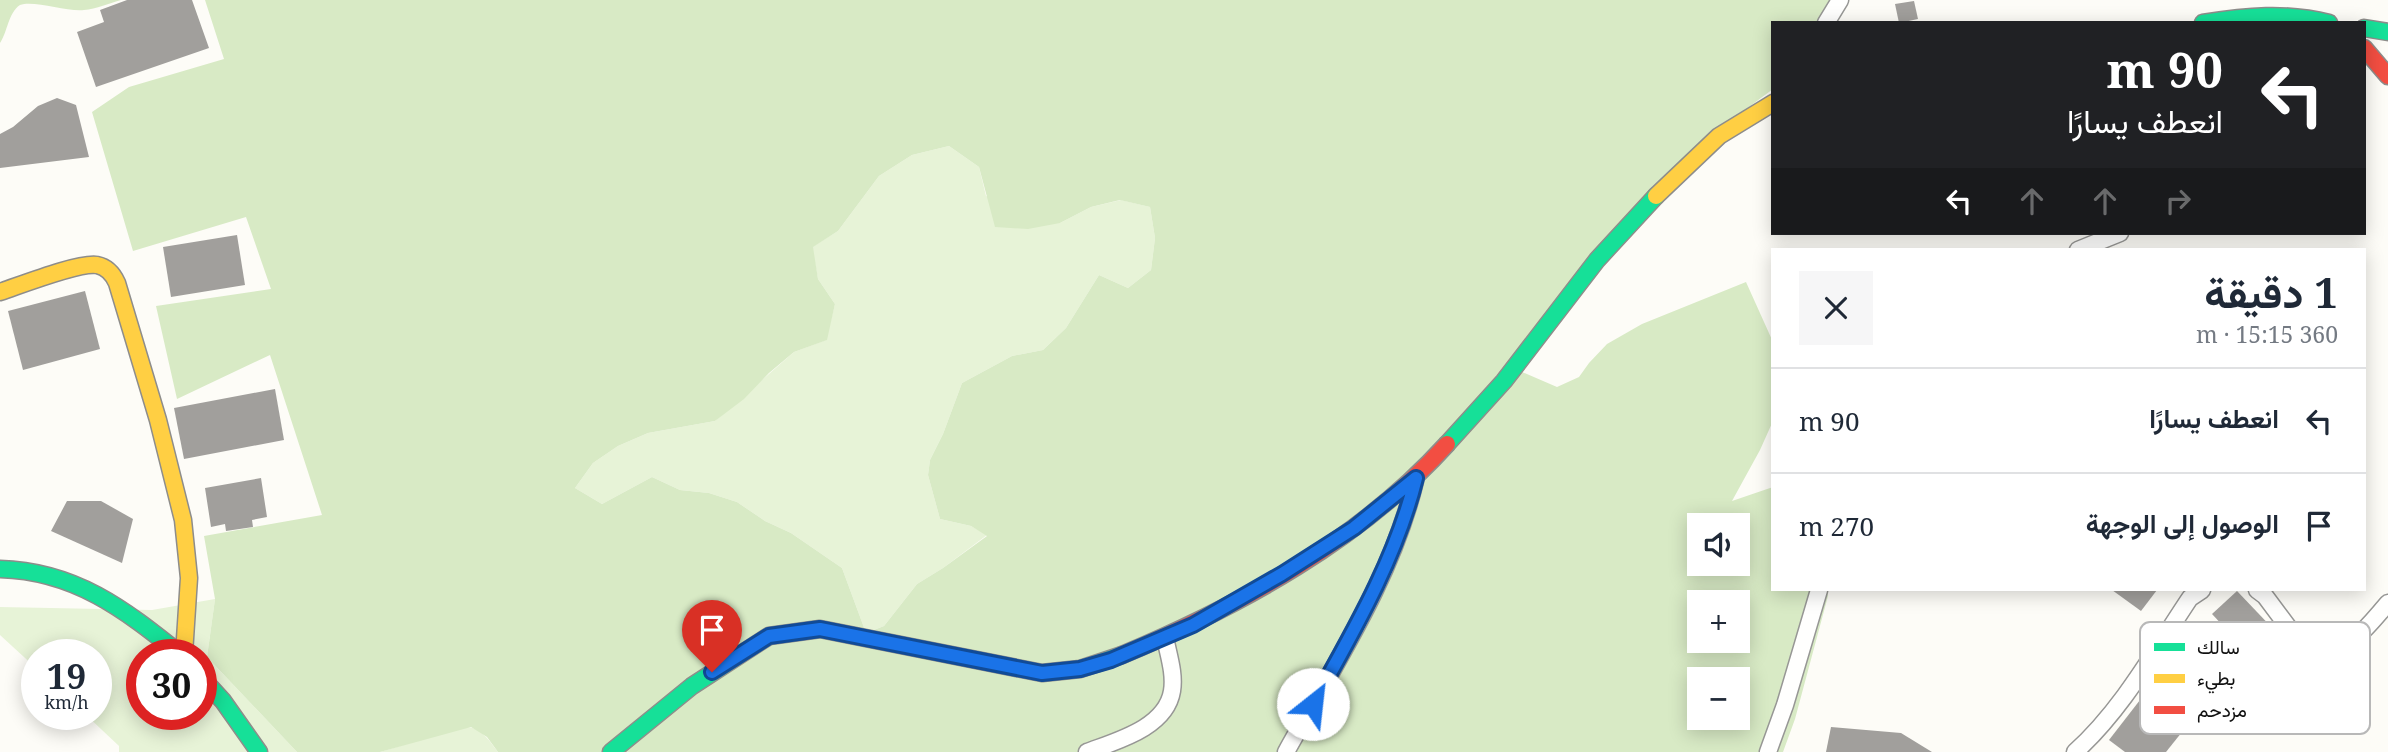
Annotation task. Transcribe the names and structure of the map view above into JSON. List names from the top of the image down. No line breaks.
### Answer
{"legend":["سالك","بطيء","مزدحم"],"page":{"turn":["90 m","انعطف يسارًا"],"heading":["1 دقيقة","360 m · 15:15"],"list":[{"name":"انعطف يسارًا","value":"90 m"},{"name":"الوصول إلى الوجهة","value":"270 m"}],"map_buttons":["+","−"],"speed":"19 km/h","limit":"30"}}
